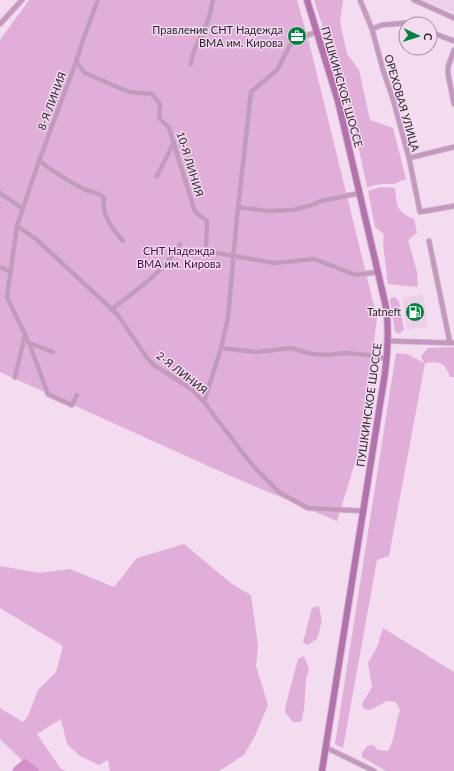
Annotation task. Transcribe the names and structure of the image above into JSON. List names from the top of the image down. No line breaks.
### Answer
{"streets":{"main road":["ПУШКИНСКОЕ ШОССЕ"],"street":["8-Я ЛИНИЯ","ОРЕХОВАЯ УЛИЦА","10-Я ЛИНИЯ","2-Я ЛИНИЯ"]},"crossings":[["ПУШКИНСКОЕ ШОССЕ","2-Я ЛИНИЯ"],["8-Я ЛИНИЯ","10-Я ЛИНИЯ"]],"parks":["СНТ Надежда ВМА им. Кирова"],"places":{"office":["Правление СНТ Надежда ВМА им. Кирова"],"fuel station":["Tatneft"]},"north":"right"}
